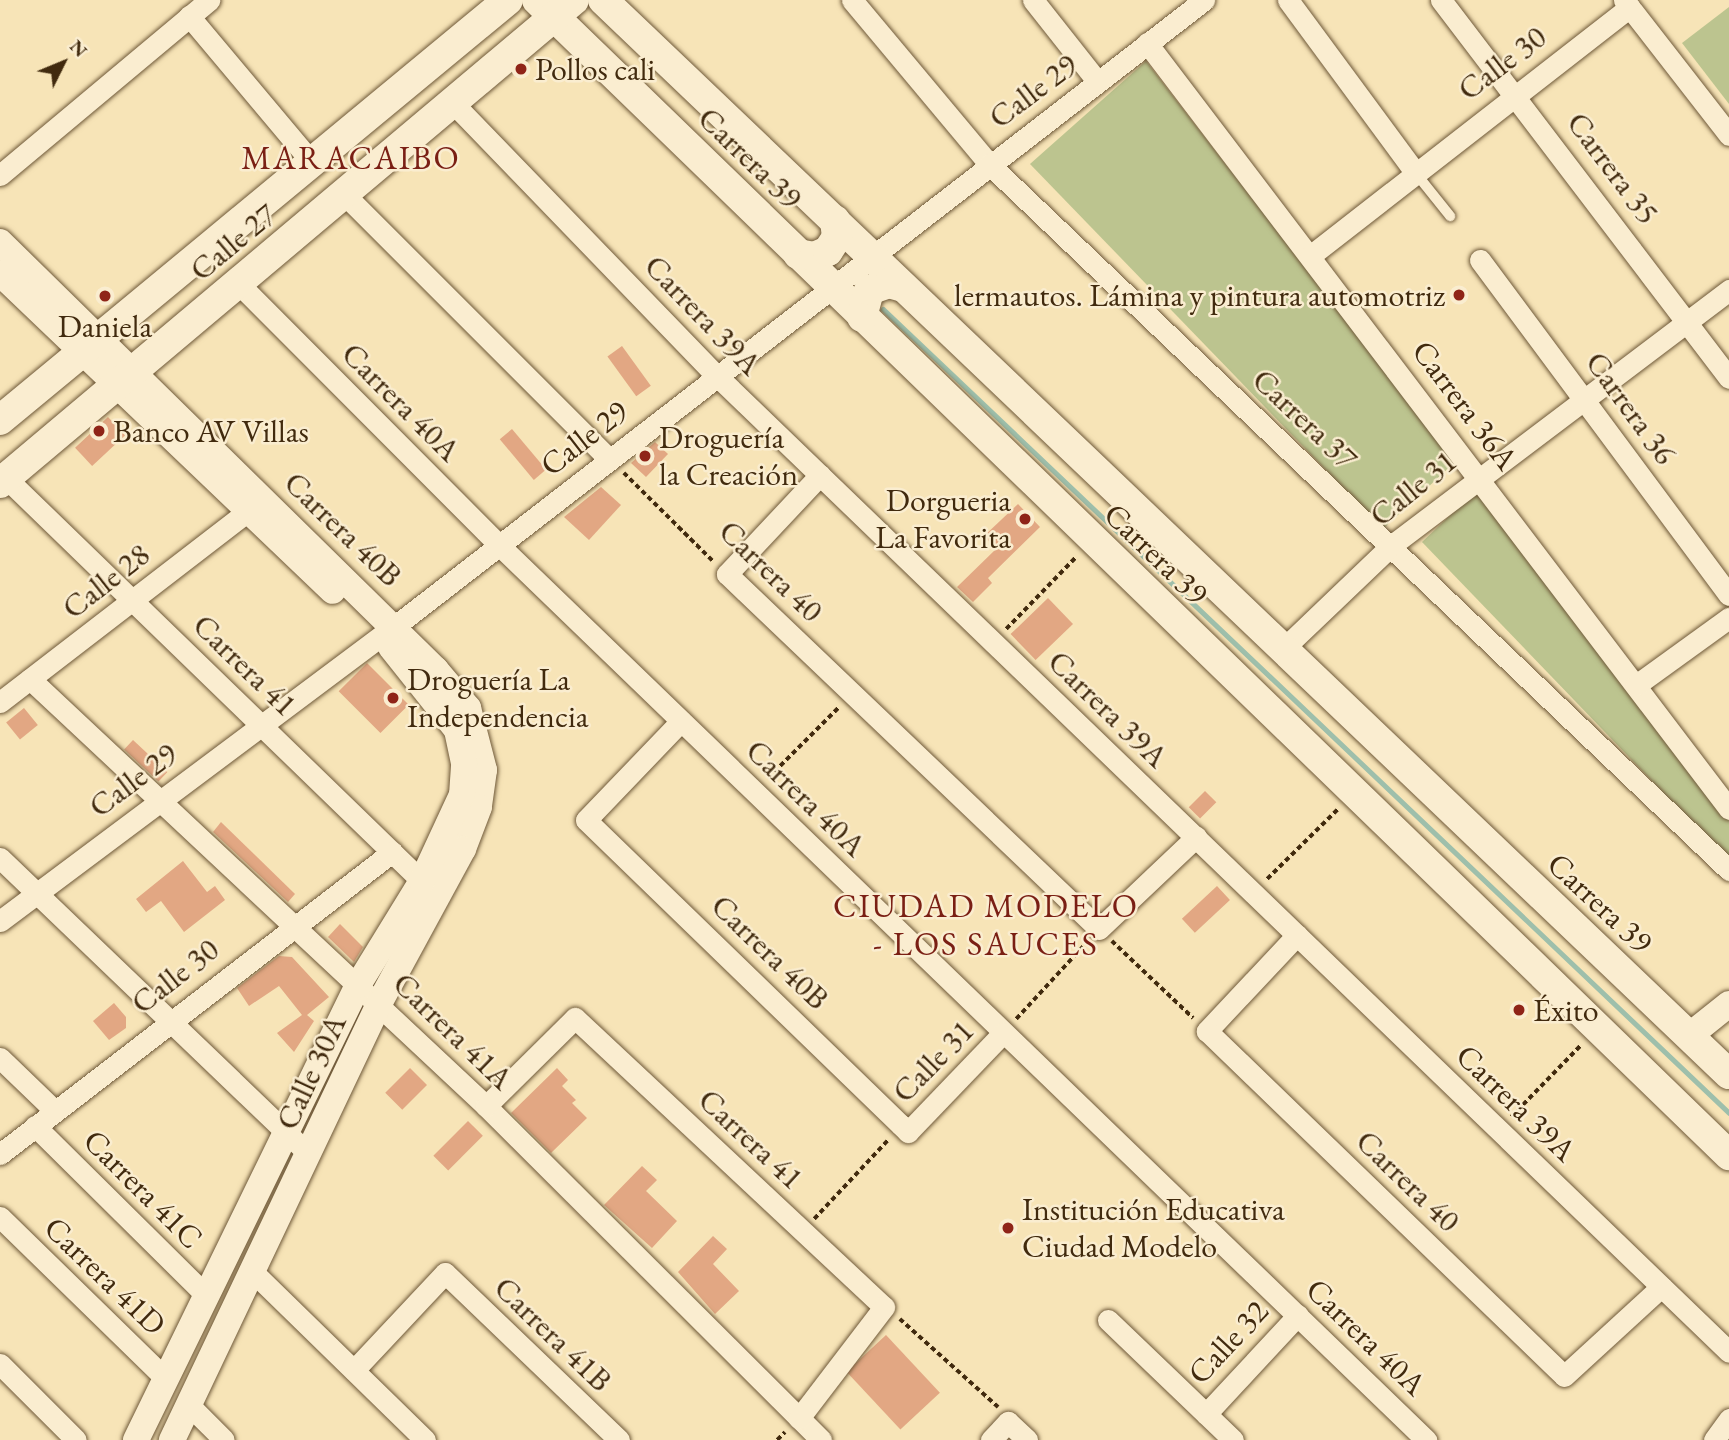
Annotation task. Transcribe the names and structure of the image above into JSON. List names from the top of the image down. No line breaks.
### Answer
{"streets":{"main road":["Carrera 39","Calle 27"],"street":["Calle 30","Calle 29","Carrera 35","Carrera 39A","Carrera 40A","Carrera 36A","Carrera 36","Carrera 37","Calle 31","Carrera 40B","Carrera 40","Calle 28","Carrera 41","Carrera 41A","Calle 30A","Carrera 41C","Carrera 41D","Carrera 41B","Calle 32"]},"crossings":[["Calle 30","Carrera 35"],["Calle 30","Carrera 36A"],["Calle 30","Carrera 41"],["Calle 30","Carrera 41A"],["Calle 30","Carrera 41C"],["Calle 29","Carrera 39"],["Calle 29","Carrera 39A"],["Calle 29","Carrera 40A"],["Calle 29","Carrera 36A"],["Calle 29","Carrera 37"],["Calle 29","Carrera 40B"],["Calle 29","Carrera 40"],["Calle 29","Carrera 41"],["Calle 29","Carrera 41A"],["Carrera 39","Calle 27"],["Carrera 39","Calle 31"],["Carrera 35","Calle 31"],["Calle 27","Carrera 39A"],["Calle 27","Carrera 40A"],["Calle 27","Carrera 40B"],["Calle 27","Carrera 41"],["Carrera 39A","Carrera 40"],["Carrera 40A","Calle 31"],["Carrera 40A","Carrera 40B"],["Carrera 40A","Calle 32"],["Carrera 36A","Calle 31"],["Carrera 36","Calle 31"],["Carrera 37","Calle 31"],["Calle 31","Carrera 40B"],["Carrera 40B","Calle 28"],["Carrera 40B","Calle 30A"],["Calle 28","Carrera 41"],["Calle 28","Carrera 41A"],["Carrera 41","Carrera 41A"],["Carrera 41","Calle 30A"],["Carrera 41A","Calle 30A"],["Calle 30A","Carrera 41C"],["Calle 30A","Carrera 41D"]],"districts":["MARACAIBO","CIUDAD MODELO - LOS SAUCES"],"places":["Pollos cali","lermautos. Lámina y pintura automotriz","Daniela","Banco AV Villas","Droguería la Creación","Dorgueria La Favorita","Droguería La Independencia","Éxito","Institución Educativa Ciudad Modelo"],"north":"top right"}
